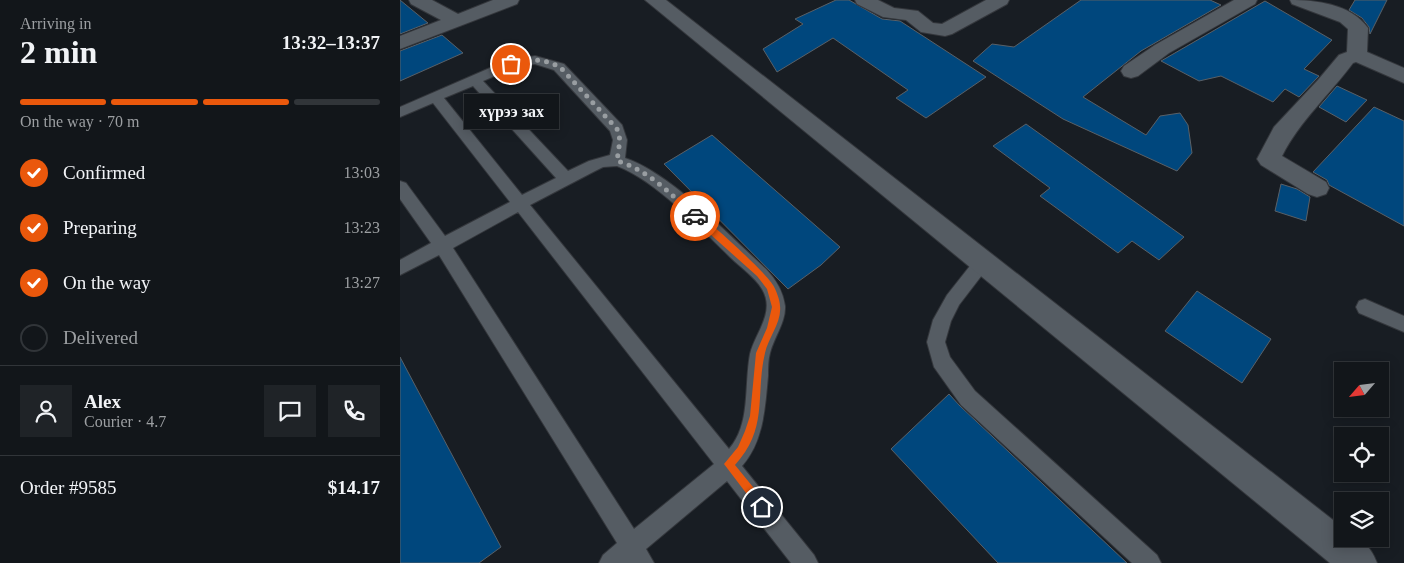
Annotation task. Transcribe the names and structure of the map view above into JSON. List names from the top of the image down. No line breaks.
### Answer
{"places":["хүрээ зах"],"north":"bottom left","page":{"heading":["2 min","Arriving in","13:32–13:37"],"panel":["Alex","Courier · 4.7","Order #9585","$14.17"],"bar":"On the way · 70 m","bubble":"хүрээ зах","list":[["Confirmed","13:03"],["Preparing","13:23"],["On the way","13:27"],"Delivered"]}}
